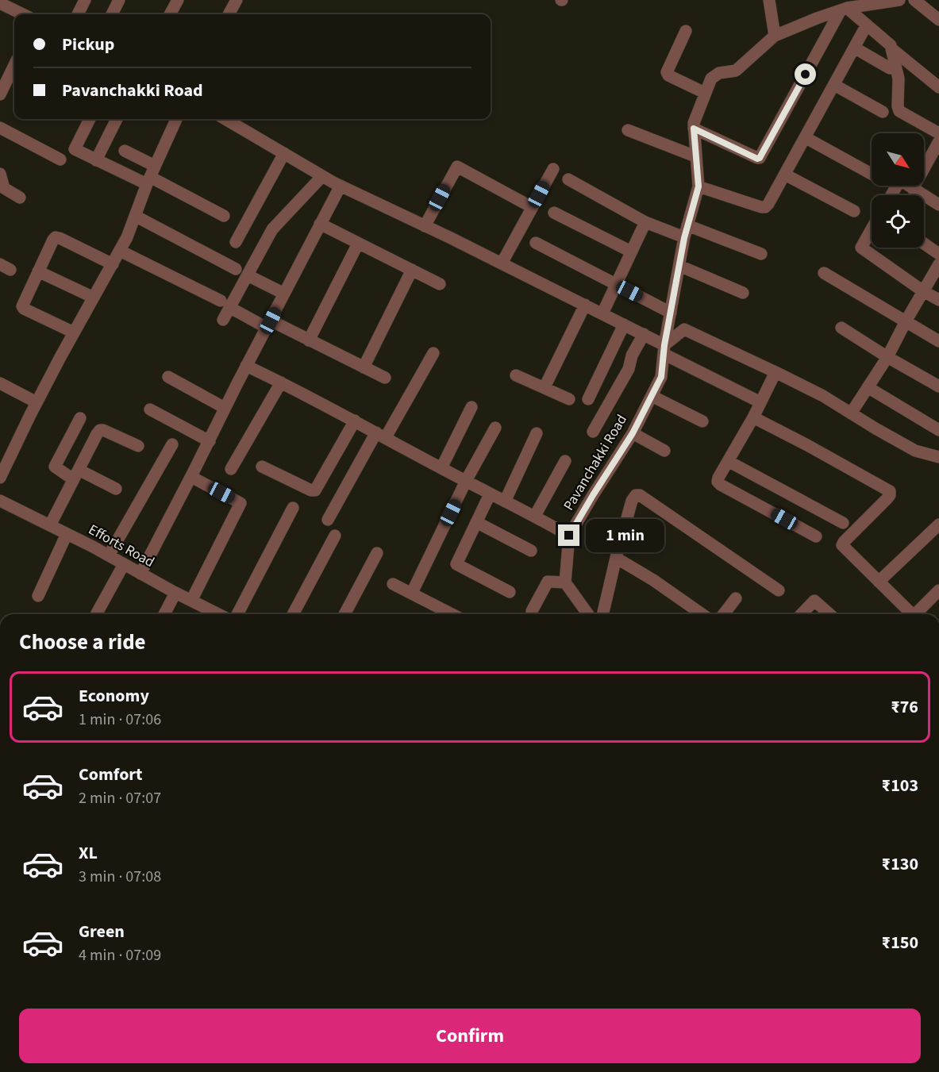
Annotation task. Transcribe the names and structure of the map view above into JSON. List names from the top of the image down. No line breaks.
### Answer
{"streets":{"street":["Pavanchakki Road","Efforts Road"]},"north":"bottom right","page":{"banner":["Pickup","Pavanchakki Road"],"bubble":"1 min","heading":"Choose a ride","list":[{"name":"Economy","note":"1 min · 07:06","value":"₹76"},{"name":"Comfort","note":"2 min · 07:07","value":"₹103"},{"name":"XL","note":"3 min · 07:08","value":"₹130"},{"name":"Green","note":"4 min · 07:09","value":"₹150"}],"buttons":"Confirm"}}
